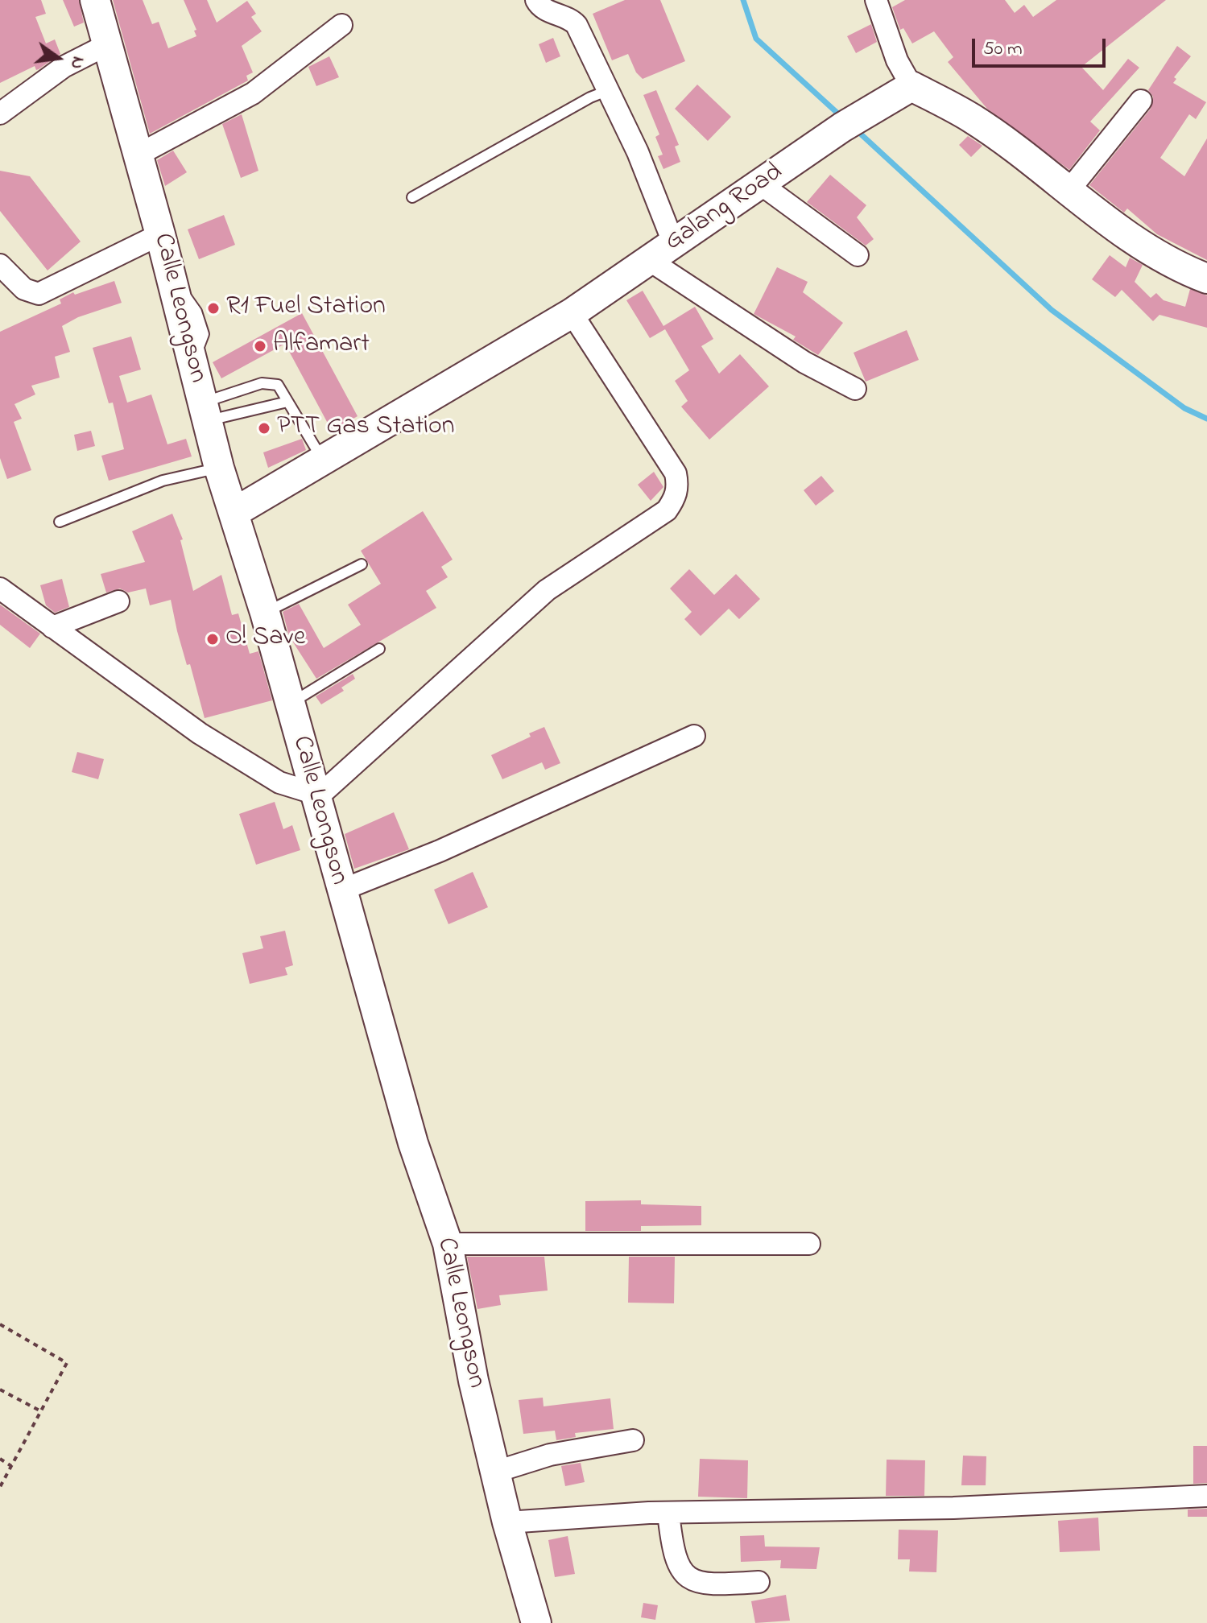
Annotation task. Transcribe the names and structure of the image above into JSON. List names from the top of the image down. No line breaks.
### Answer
{"streets":{"main road":["Galang Road","Calle Leongson"]},"crossings":[["Galang Road","Calle Leongson"]],"places":["R1 Fuel Station","Alfamart","PTT Gas Station","O! Save"],"scale_bar":"50 m","north":"right"}
